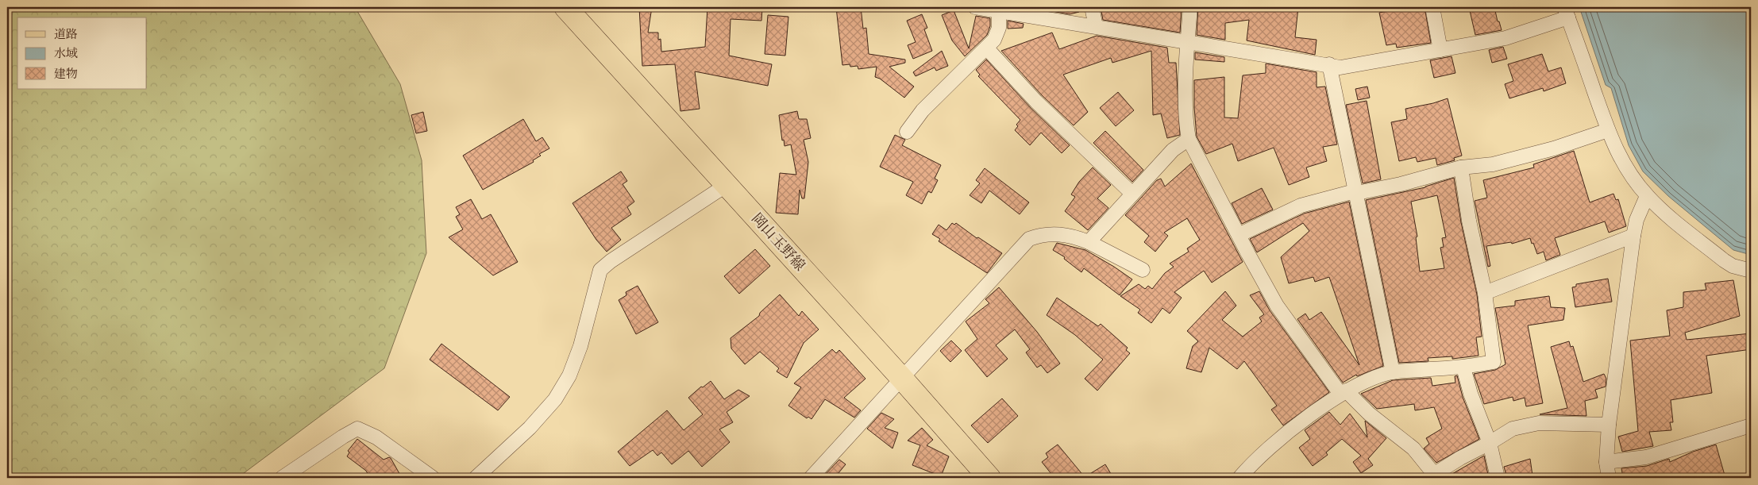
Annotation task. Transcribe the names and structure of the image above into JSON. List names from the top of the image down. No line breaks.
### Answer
{"streets":{"main road":["岡山玉野線"]},"legend":["道路","水域","建物"]}
